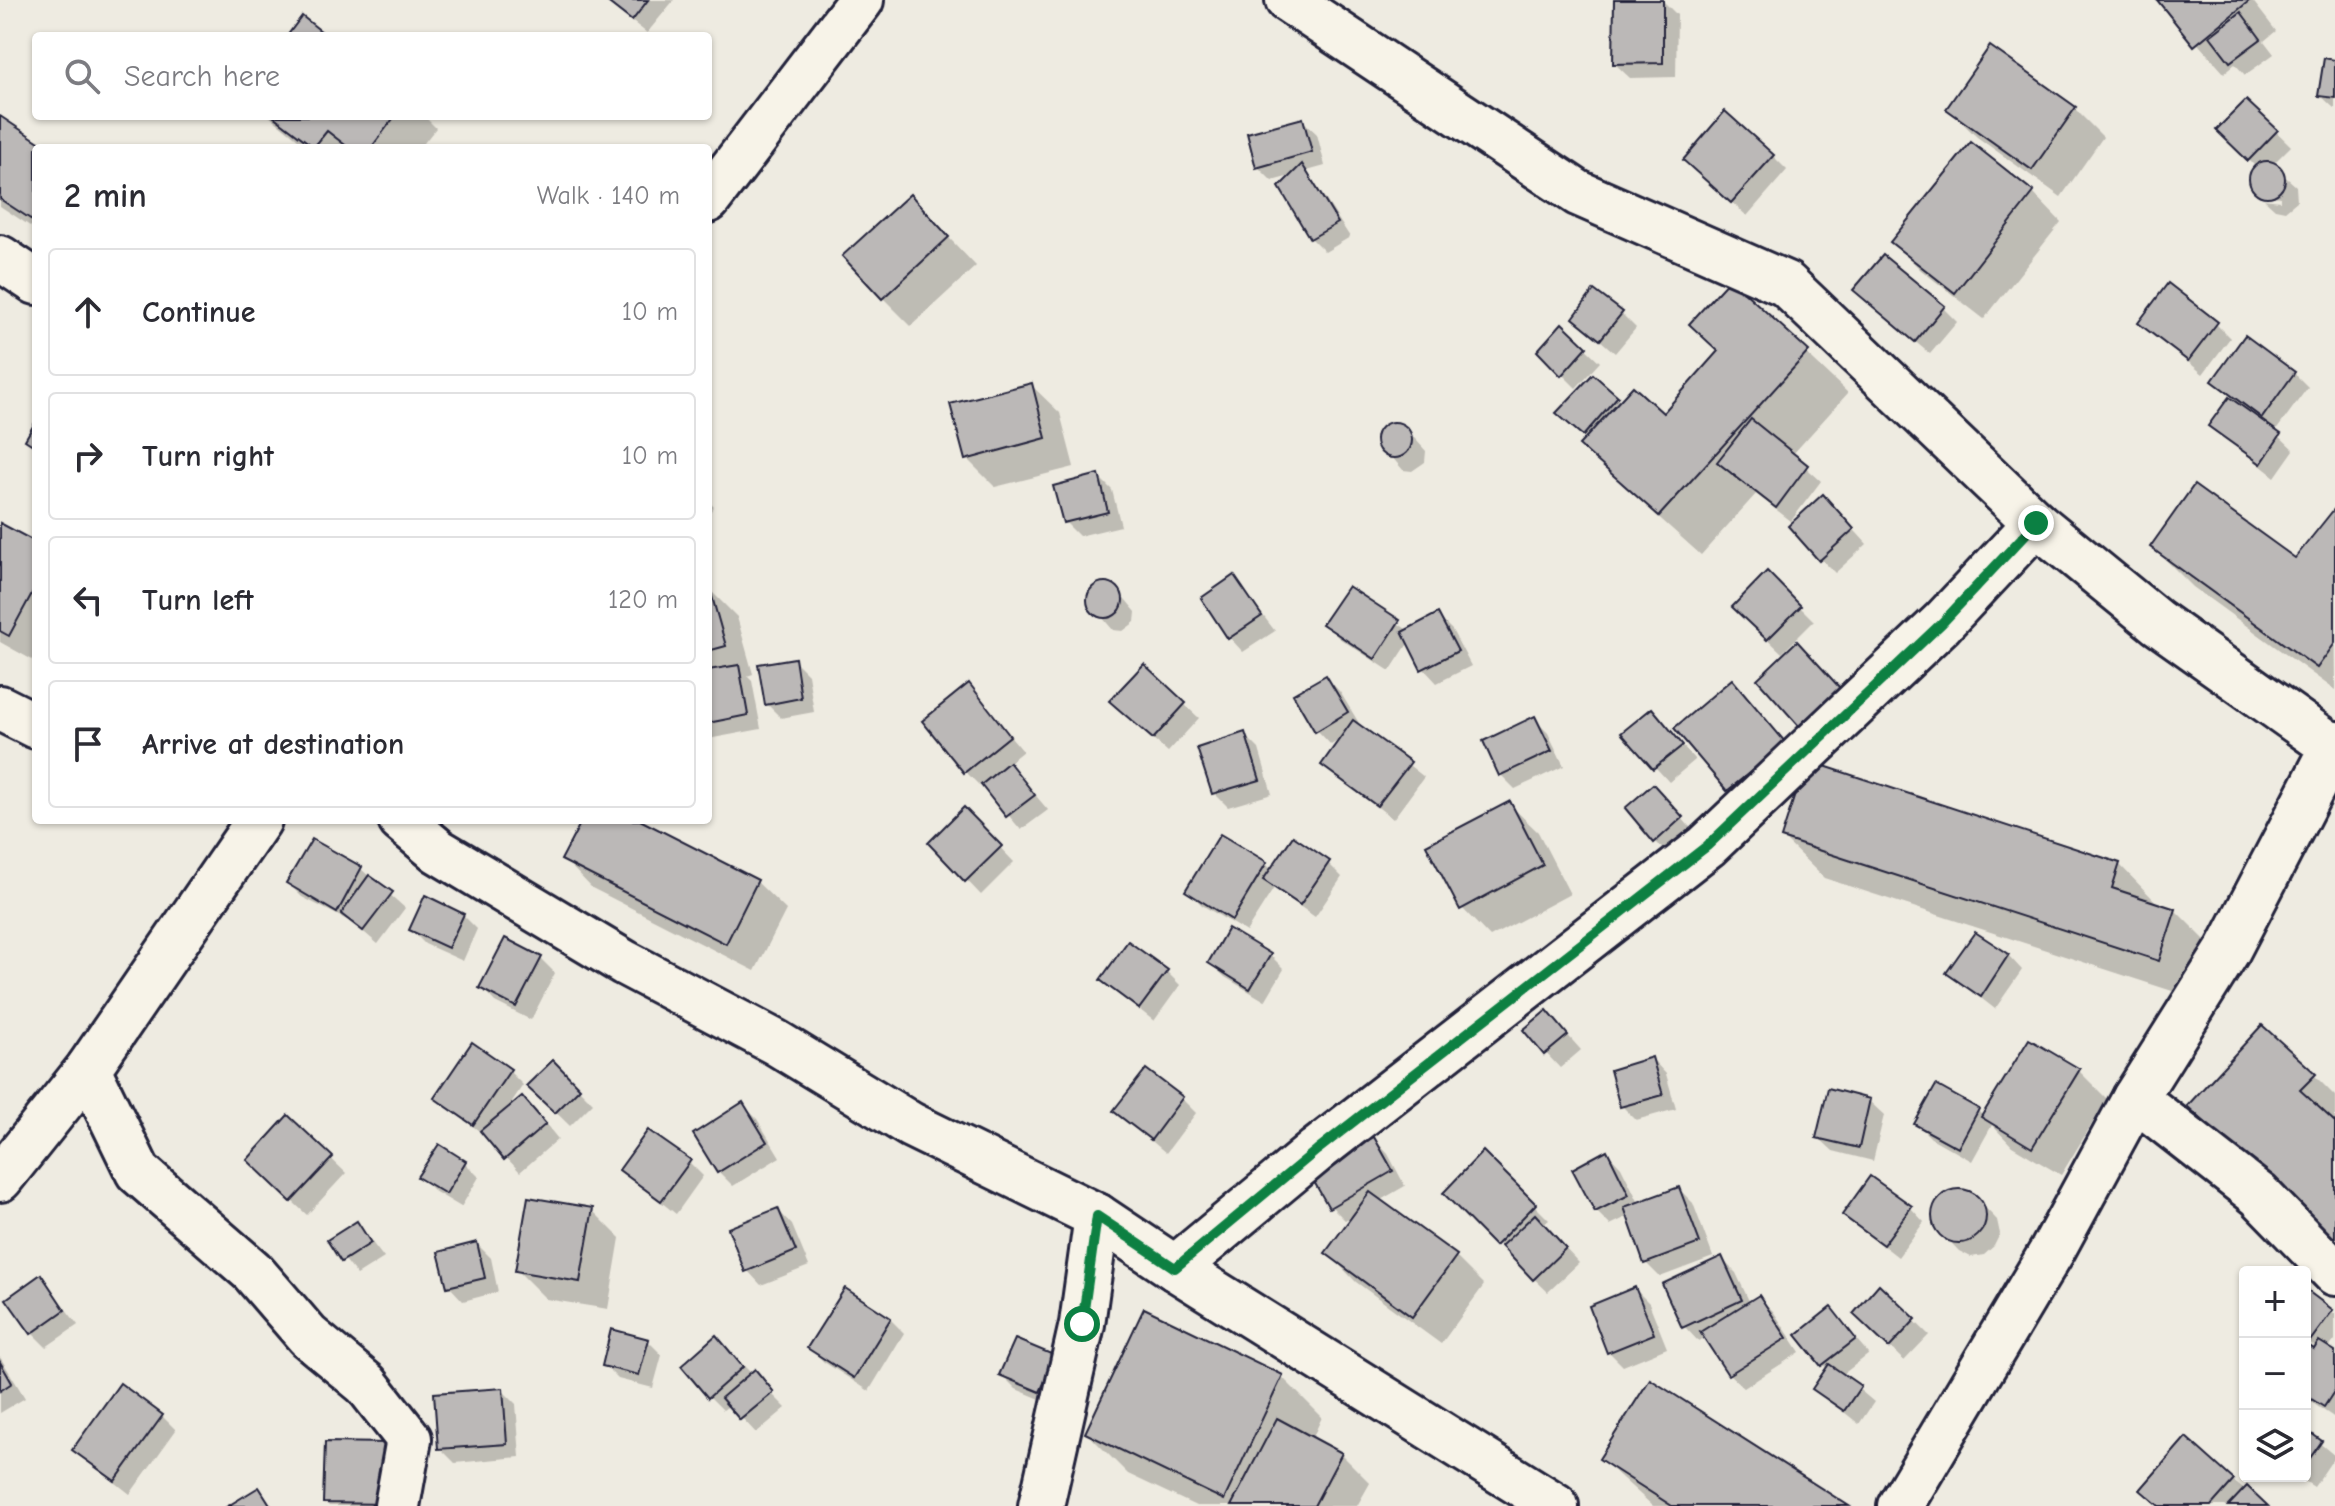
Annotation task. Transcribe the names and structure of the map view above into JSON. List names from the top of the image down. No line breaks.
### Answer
{"page":{"search":"Search here","heading":["2 min","Walk · 140 m"],"list":[["Continue","10 m"],["Turn right","10 m"],["Turn left","120 m"],"Arrive at destination"],"map_buttons":["+","−"]}}
